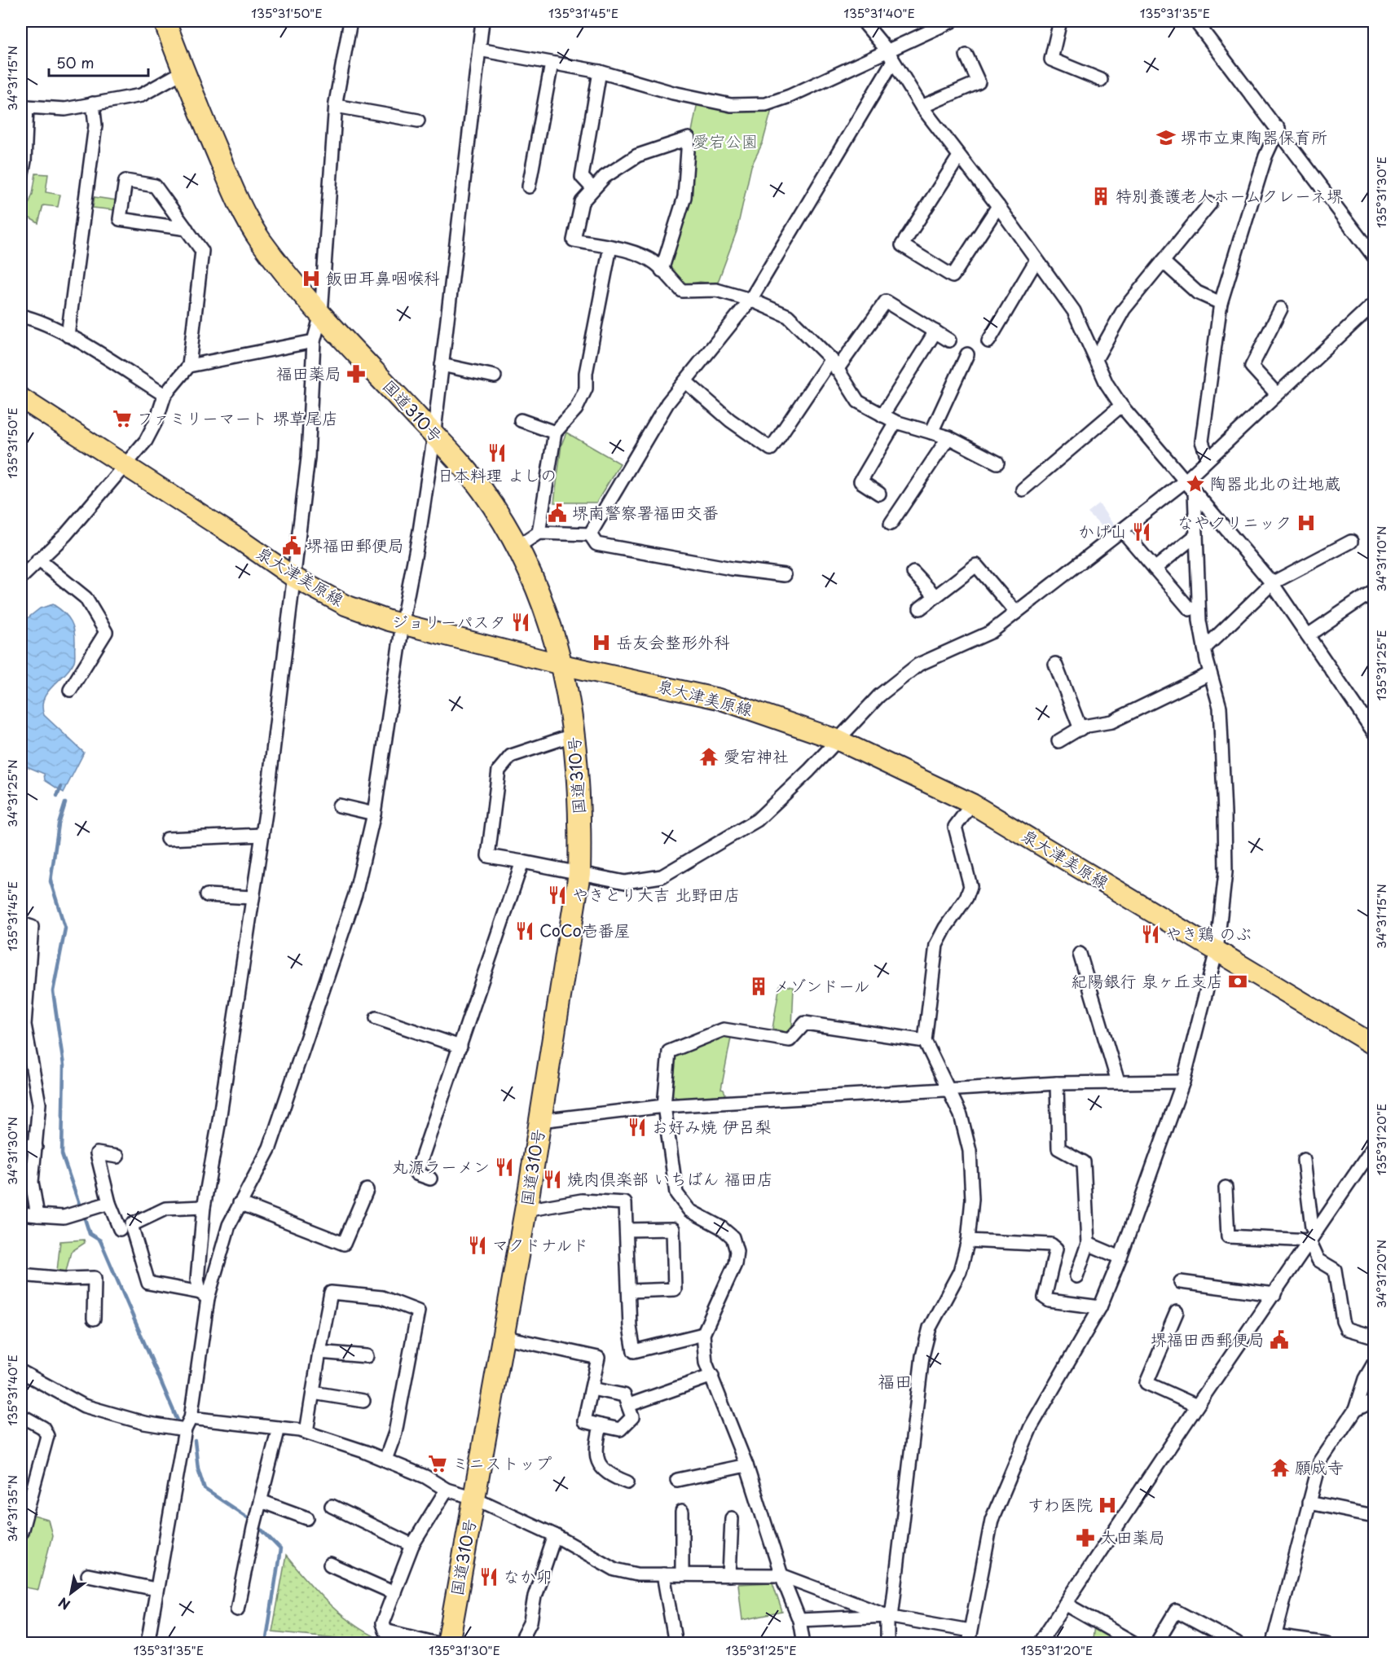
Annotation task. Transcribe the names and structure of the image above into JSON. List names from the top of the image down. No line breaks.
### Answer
{"streets":{"highway":["国道310号"],"main road":["泉大津美原線"]},"crossings":[["国道310号","泉大津美原線"]],"districts":["福田"],"parks":["愛宕公園"],"places":{"school or university":["堺市立東陶器保育所"],"building":["特別養護老人ホームクレーネ堺","メゾンドール"],"hospital":["飯田耳鼻咽喉科","なやクリニック","岳友会整形外科","すわ医院"],"pharmacy":["福田薬局","太田薬局"],"supermarket":["ファミリーマート 堺草尾店","ミニストップ"],"restaurant":["日本料理 よしの","かげ山","ジョリーパスタ","やきとり大吉 北野田店","CoCo壱番屋","やき鶏 のぶ","お好み焼 伊呂梨","丸源ラーメン","焼肉倶楽部 いちばん 福田店","マクドナルド","なか卯"],"place":["陶器北北の辻地蔵"],"public building":["堺南警察署福田交番","堺福田郵便局","堺福田西郵便局"],"temple":["愛宕神社","願成寺"],"bank":["紀陽銀行 泉ヶ丘支店"]},"scale_bar":"50 m","north":"bottom left","coordinates":["135°31'50\"E","135°31'45\"E","135°31'40\"E","135°31'35\"E","34°31'15\"N","135°31'30\"E","34°31'10\"N","135°31'25\"E","34°31'25\"N","135°31'20\"E","34°31'30\"N","34°31'20\"N","34°31'35\"N"]}
